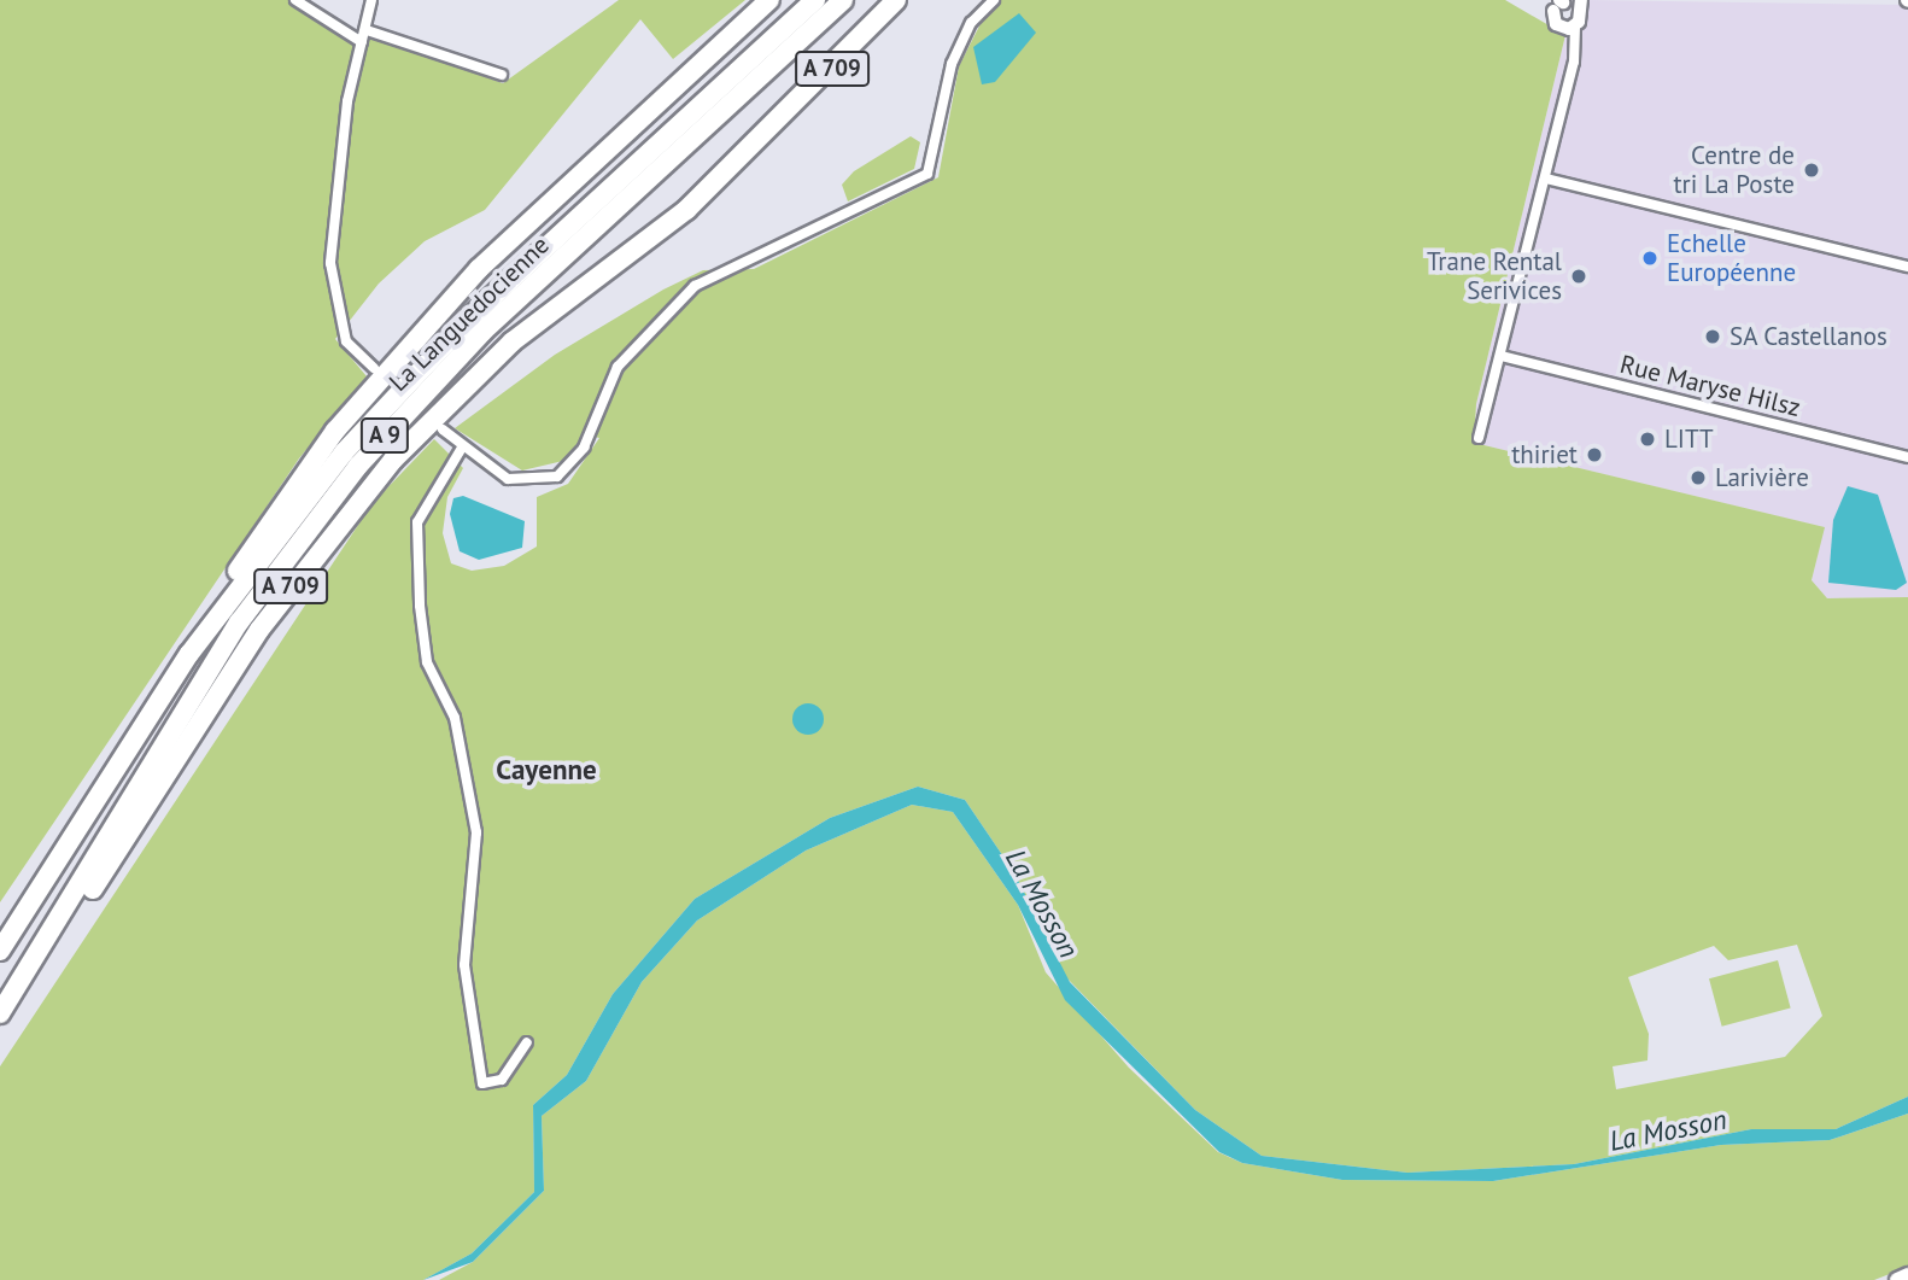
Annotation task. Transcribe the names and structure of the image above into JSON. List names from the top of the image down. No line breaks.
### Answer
{"streets":{"highway":["A 709","La Languedocienne","A 9"],"street":["Rue Maryse Hilsz"]},"crossings":[["A 709","La Languedocienne"]],"districts":["Cayenne"],"water":["La Mosson"],"places":["Centre de tri La Poste","Echelle Européenne","Trane Rental Serivices","SA Castellanos","LITT","thiriet","Larivière"]}
